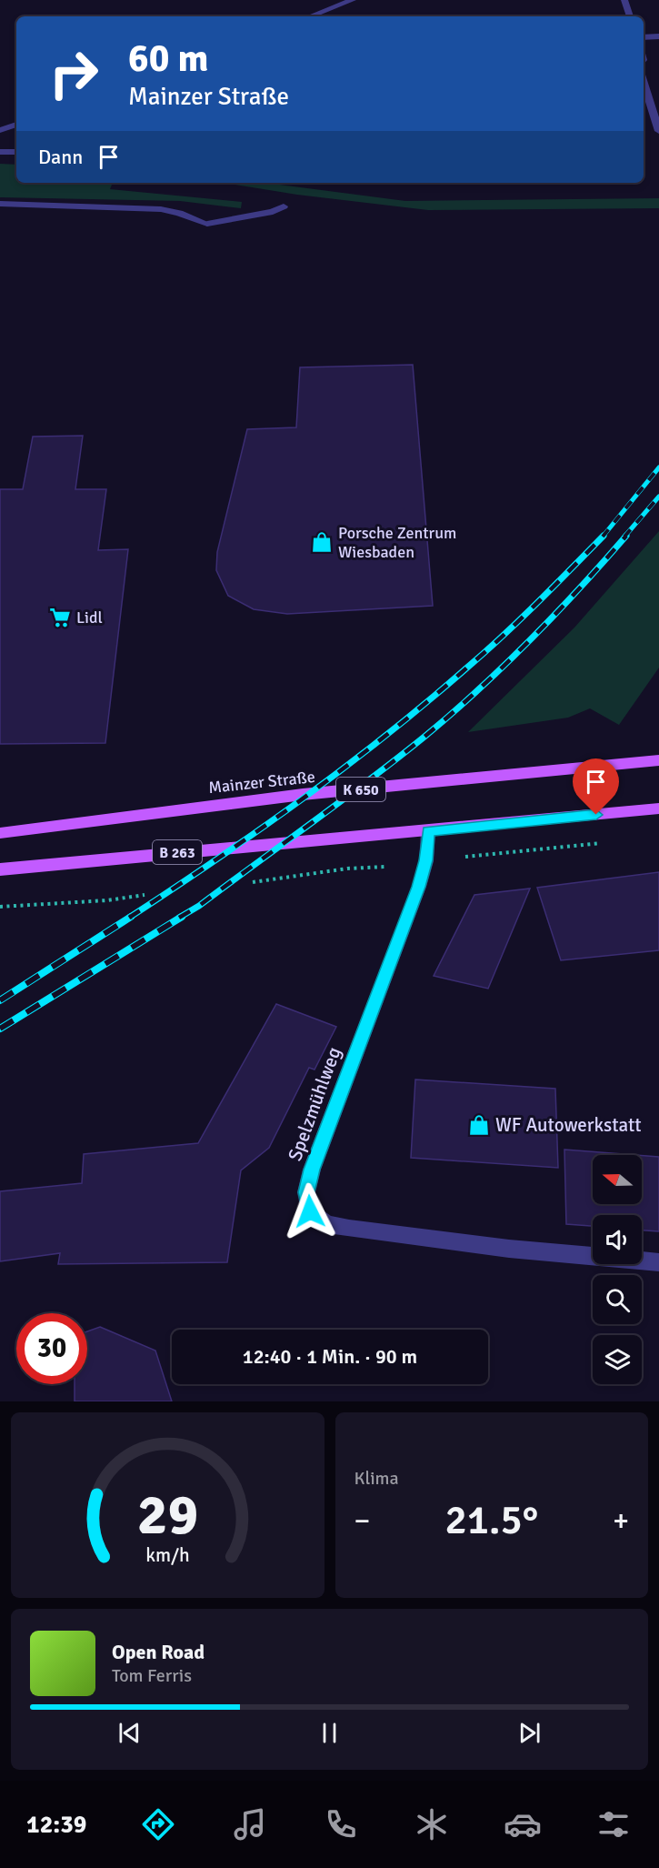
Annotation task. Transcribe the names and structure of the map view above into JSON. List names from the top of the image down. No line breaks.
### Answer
{"streets":{"main road":["Mainzer Straße","K 650","B 263"],"street":["Spelzmühlweg"]},"crossings":[["B 263","Spelzmühlweg"]],"places":{"shop":["Porsche Zentrum Wiesbaden","WF Autowerkstatt"],"supermarket":["Lidl"]},"north":"left","page":{"turn":["60 m","Mainzer Straße"],"then":"Dann","limit":"30","trip":"12:40 · 1 Min. · 90 m","tile":"Klima","heat":["−","21.5°","+"],"song":["Open Road","Tom Ferris"],"tabs":"12:39","gauge":["29","km/h"]}}
